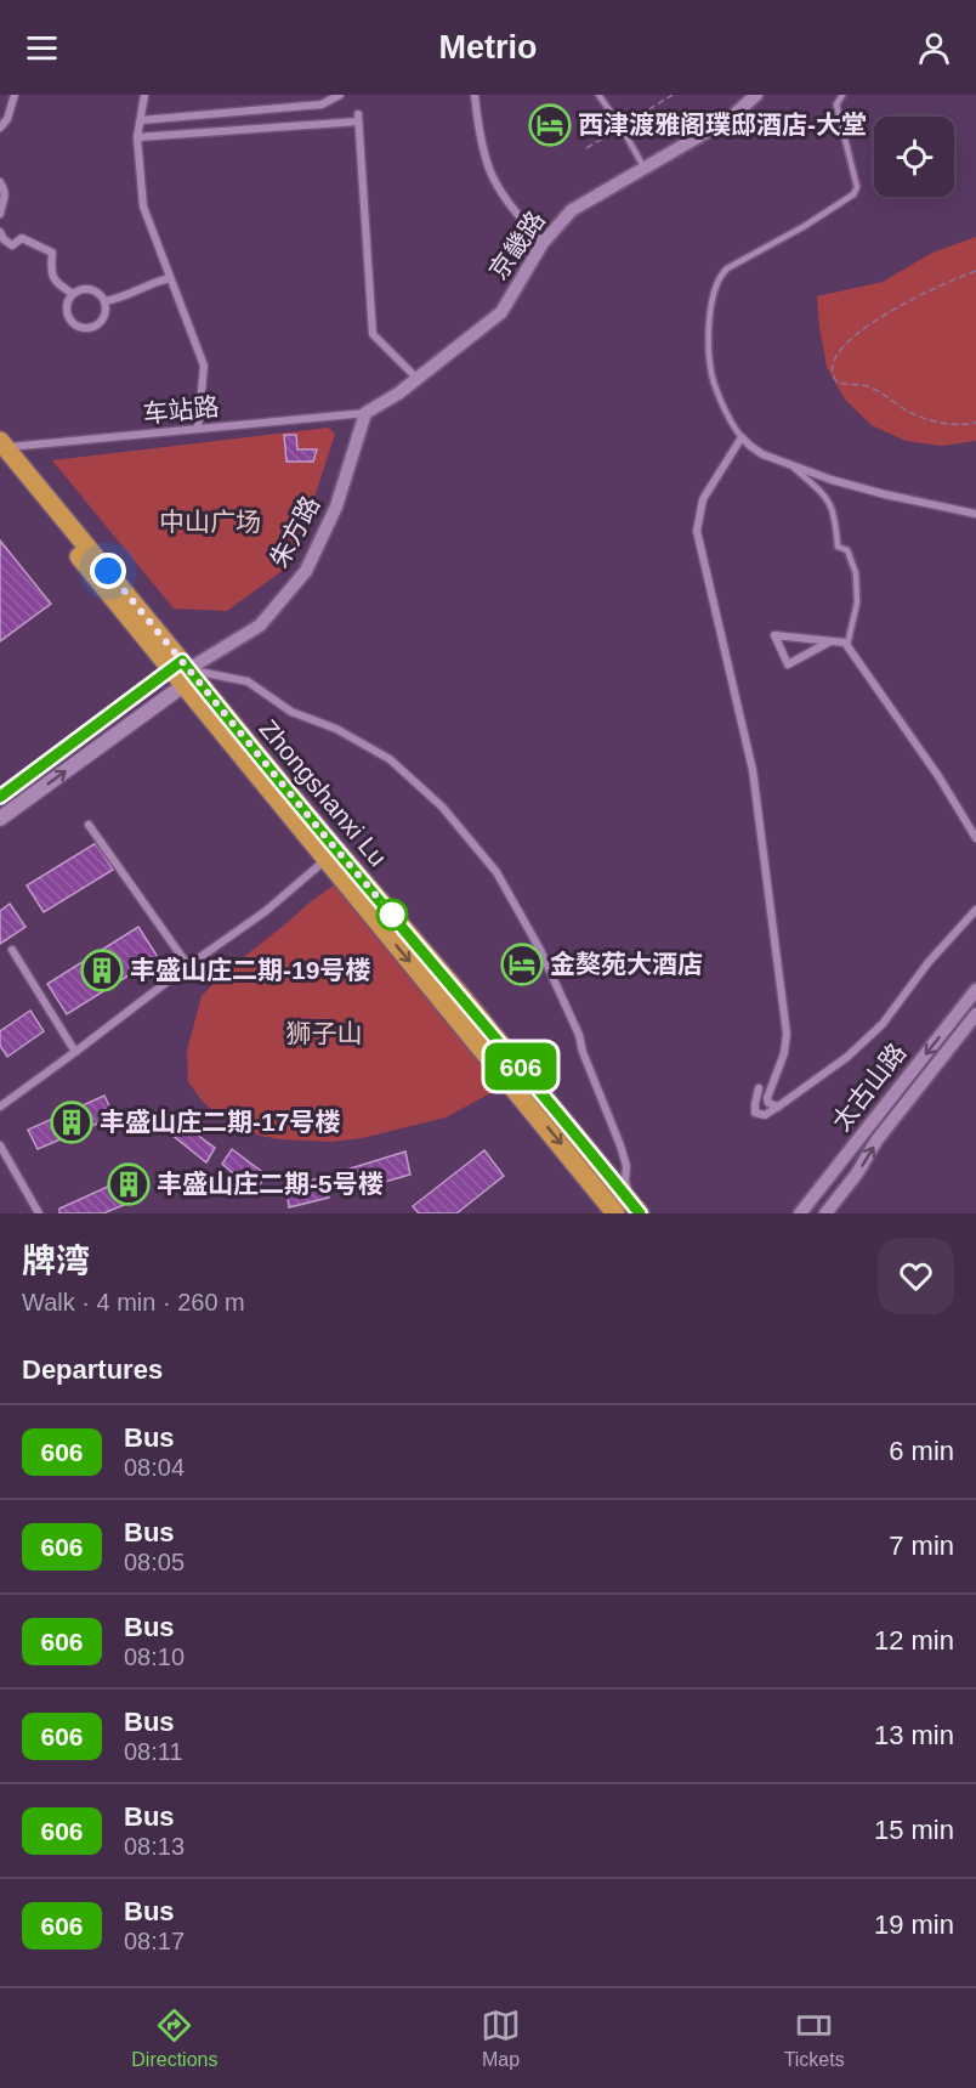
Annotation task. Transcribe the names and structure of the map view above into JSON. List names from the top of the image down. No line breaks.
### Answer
{"streets":{"main road":["朱方路","Zhongshanxi Lu"],"street":["京畿路","车站路","太古山路"]},"crossings":[["京畿路","车站路"],["京畿路","朱方路"],["车站路","朱方路"],["车站路","Zhongshanxi Lu"],["朱方路","Zhongshanxi Lu"]],"parks":["中山广场","狮子山"],"places":{"hotel":["西津渡雅阁璞邸酒店-大堂","金獒苑大酒店"],"building":["丰盛山庄二期-19号楼","丰盛山庄二期-17号楼","丰盛山庄二期-5号楼"]},"lines":["bus line 606"],"page":{"header":"Metrio","on_map":"606","heading":[["牌湾","Walk · 4 min · 260 m"],"Departures"],"list":[{"mark":"606","name":"Bus","note":"08:04","value":"6 min"},{"mark":"606","name":"Bus","note":"08:05","value":"7 min"},{"mark":"606","name":"Bus","note":"08:10","value":"12 min"},{"mark":"606","name":"Bus","note":"08:11","value":"13 min"},{"mark":"606","name":"Bus","note":"08:13","value":"15 min"},{"mark":"606","name":"Bus","note":"08:17","value":"19 min"}],"tabs":["Directions","Map","Tickets"]}}
